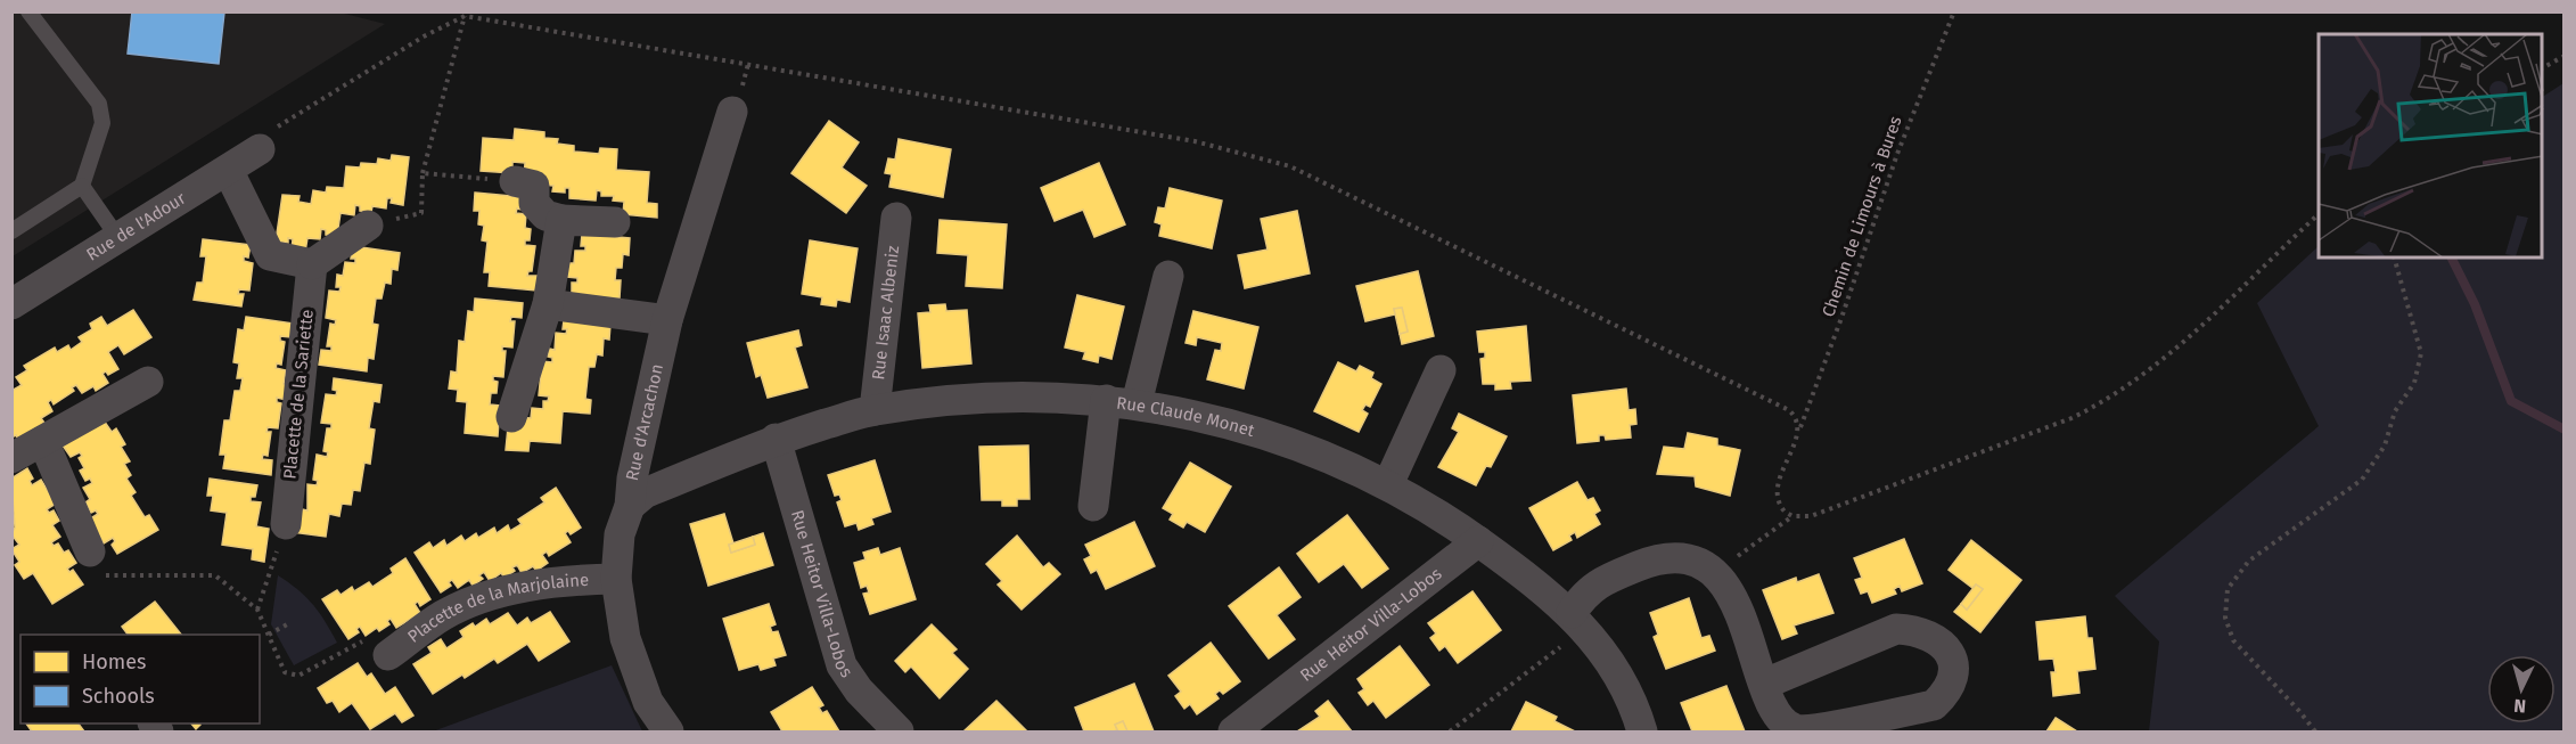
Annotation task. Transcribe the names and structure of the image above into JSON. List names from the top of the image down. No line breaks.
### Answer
{"streets":{"street":["Rue de l'Adour","Rue Isaac Albeniz","Placette de la Sariette","Rue Claude Monet","Rue d'Arcachon","Rue Heitor Villa-Lobos","Placette de la Marjolaine"],"path":["Chemin de Limours à Bures"]},"crossings":[["Rue Isaac Albeniz","Rue Claude Monet"],["Rue Claude Monet","Rue d'Arcachon"],["Rue Claude Monet","Rue Heitor Villa-Lobos"],["Rue d'Arcachon","Placette de la Marjolaine"]],"legend":["Homes","Schools"],"north":"bottom"}
